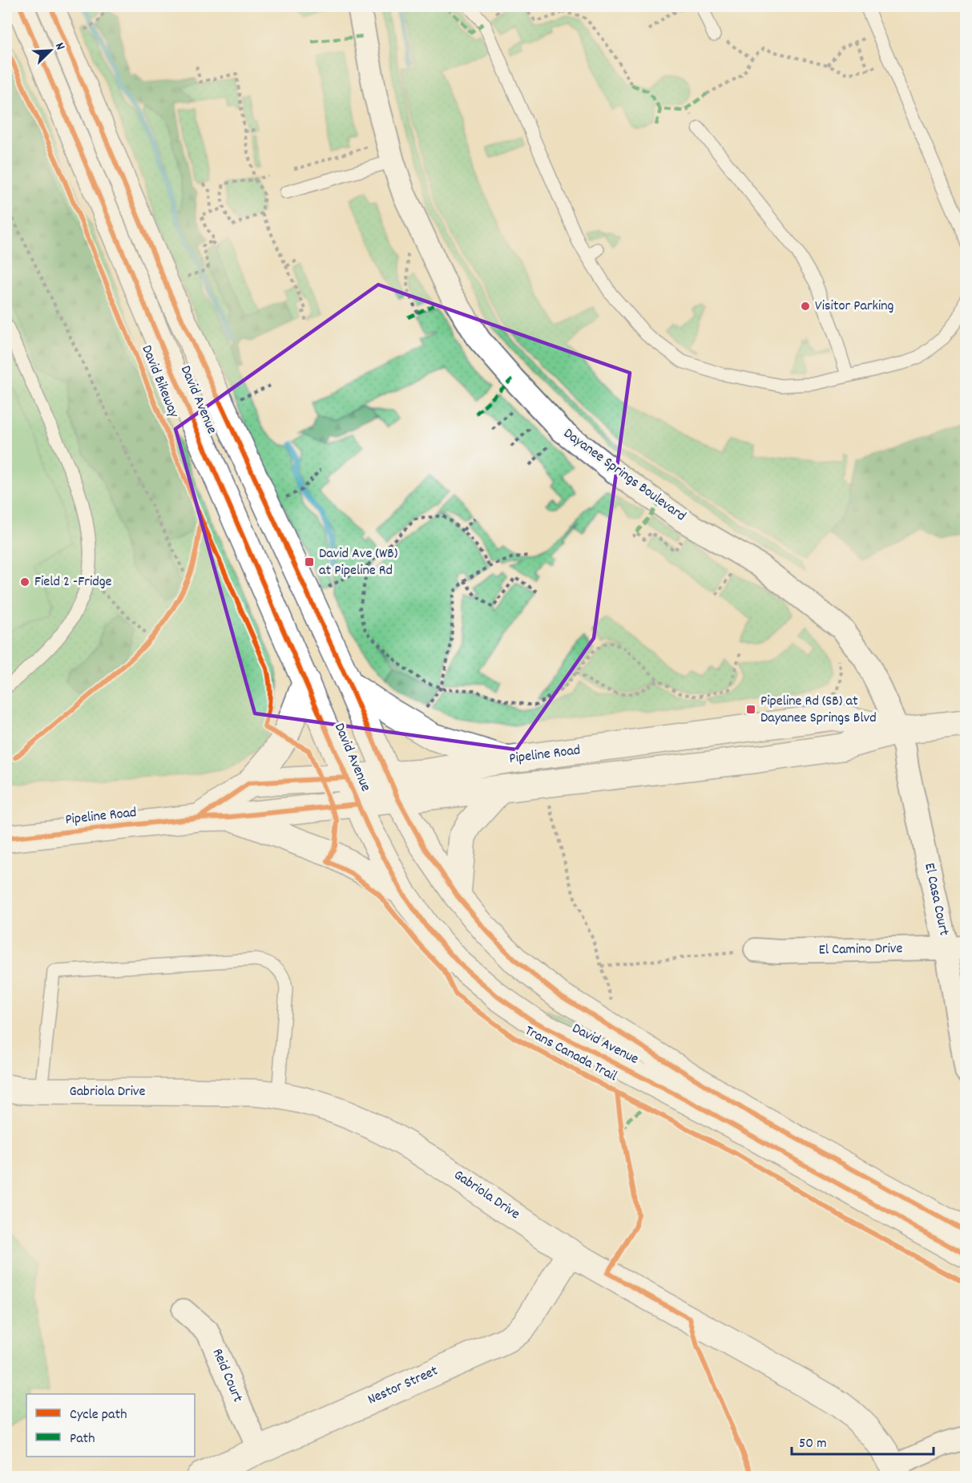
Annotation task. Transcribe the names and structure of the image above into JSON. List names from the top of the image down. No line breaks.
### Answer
{"streets":{"main road":["David Avenue","Pipeline Road","Gabriola Drive","Nestor Street"],"street":["Dayanee Springs Boulevard","El Casa Court","El Camino Drive","Reid Court"],"cycle path":["David Bikeway","Trans Canada Trail"]},"crossings":[["David Avenue","Pipeline Road"],["Dayanee Springs Boulevard","Pipeline Road"],["Dayanee Springs Boulevard","El Casa Court"],["Pipeline Road","El Casa Court"],["El Casa Court","El Camino Drive"],["Gabriola Drive","Nestor Street"],["Reid Court","Nestor Street"]],"places":{"other":["Visitor Parking","Field 2 -Fridge"],"transit":["David Ave (WB) at Pipeline Rd","Pipeline Rd (SB) at Dayanee Springs Blvd"]},"legend":["Cycle path","Path"],"scale_bar":"50 m","north":"top right"}
